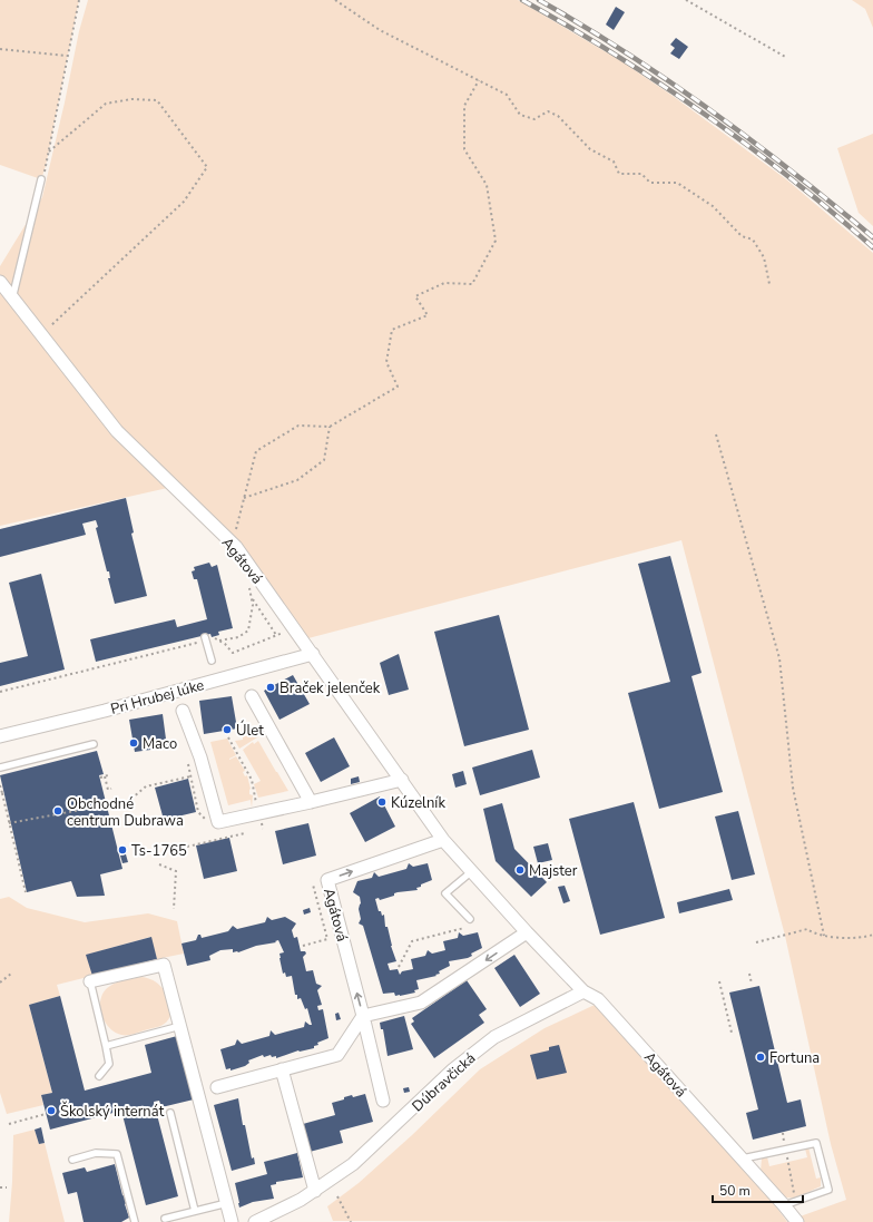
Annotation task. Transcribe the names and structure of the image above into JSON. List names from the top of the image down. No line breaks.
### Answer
{"streets":{"street":["Agátová","Pri Hrubej lúke","Dúbravčická"]},"crossings":[["Agátová","Pri Hrubej lúke"],["Agátová","Dúbravčická"]],"places":["Braček jelenček","Úlet","Maco","Kúzelník","Obchodné centrum Dubrawa","Ts-1765","Majster","Fortuna","Školský internát"],"scale_bar":"50 m"}
